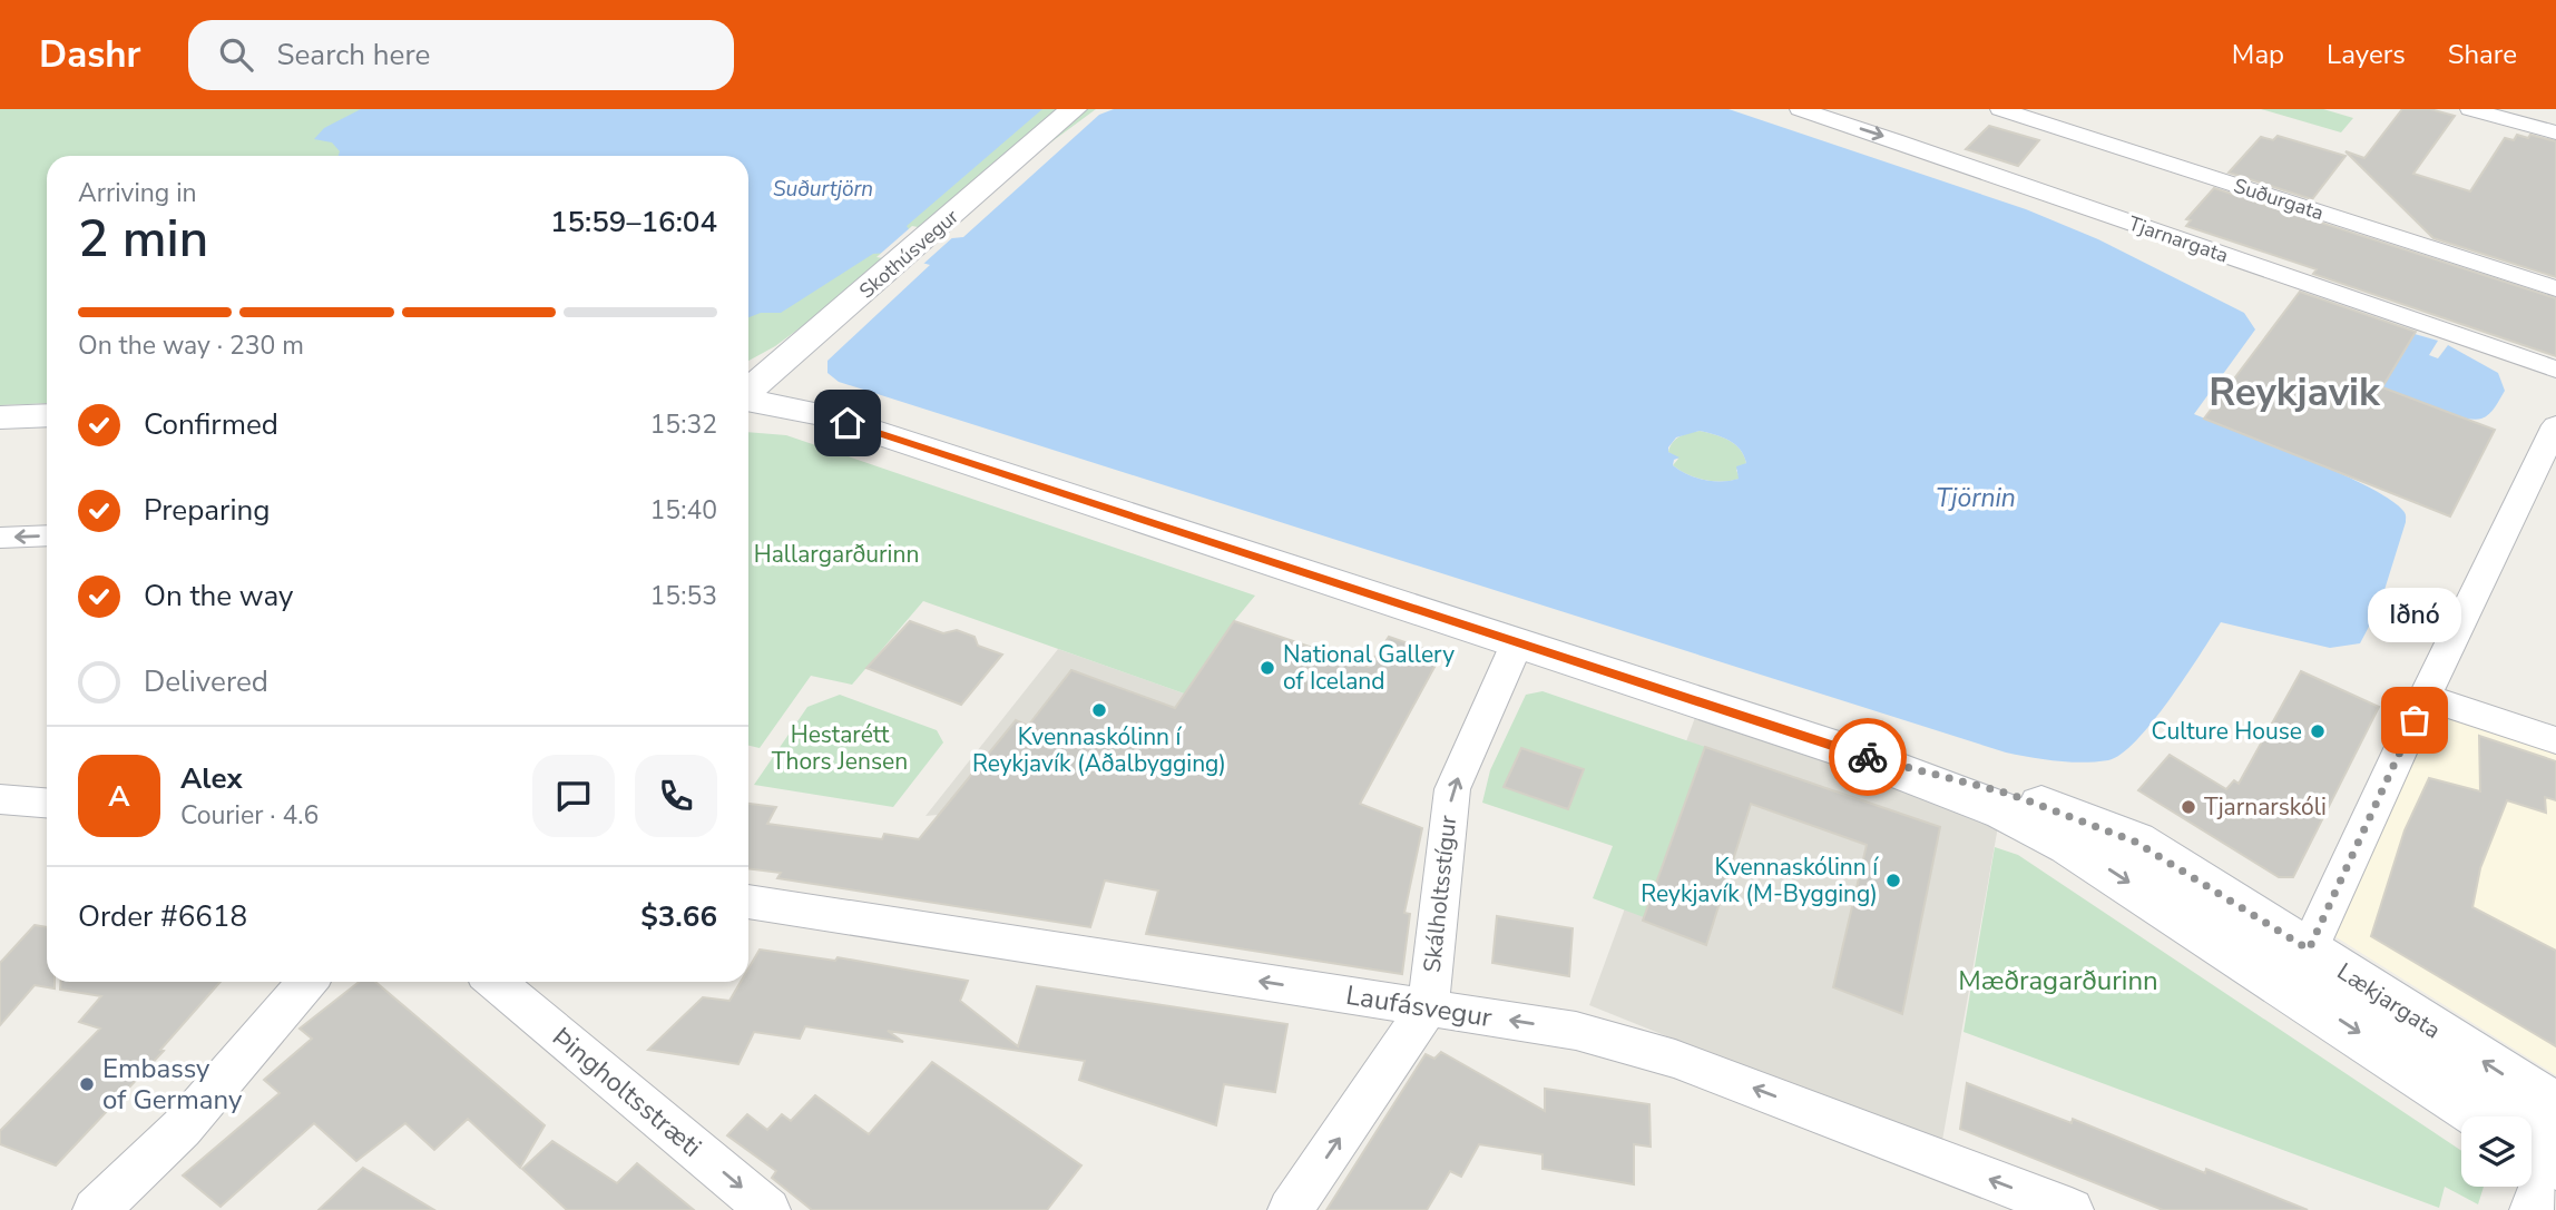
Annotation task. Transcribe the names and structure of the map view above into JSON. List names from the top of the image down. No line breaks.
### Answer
{"streets":{"main road":["Skothúsvegur","Lækjargata"],"street":["Suðurgata","Tjarnargata","Skálholtsstígur","Laufásvegur","Þingholtsstræti"]},"crossings":[["Skálholtsstígur","Lækjargata"],["Skálholtsstígur","Laufásvegur"]],"one_way":["Tjarnargata","Skálholtsstígur","Laufásvegur","Þingholtsstræti"],"districts":["Reykjavik"],"water":["Suðurtjörn","Tjörnin"],"parks":["Hallargarðurinn","Hestarétt Thors Jensen","Mæðragarðurinn"],"places":["National Gallery of Iceland","Kvennaskólinn í Reykjavík (Aðalbygging)","Iðnó","Culture House","Tjarnarskóli","Kvennaskólinn í Reykjavík (M-Bygging)","Embassy of Germany"],"page":{"header":"Dashr","search":"Search here","nav":["Map","Layers","Share"],"heading":["2 min","Arriving in","15:59–16:04"],"panel":["Alex","Courier · 4.6","Order #6618","$3.66"],"bar":"On the way · 230 m","list":[["Confirmed","15:32"],["Preparing","15:40"],["On the way","15:53"],"Delivered"],"bubble":"Iðnó","round":"A"}}
